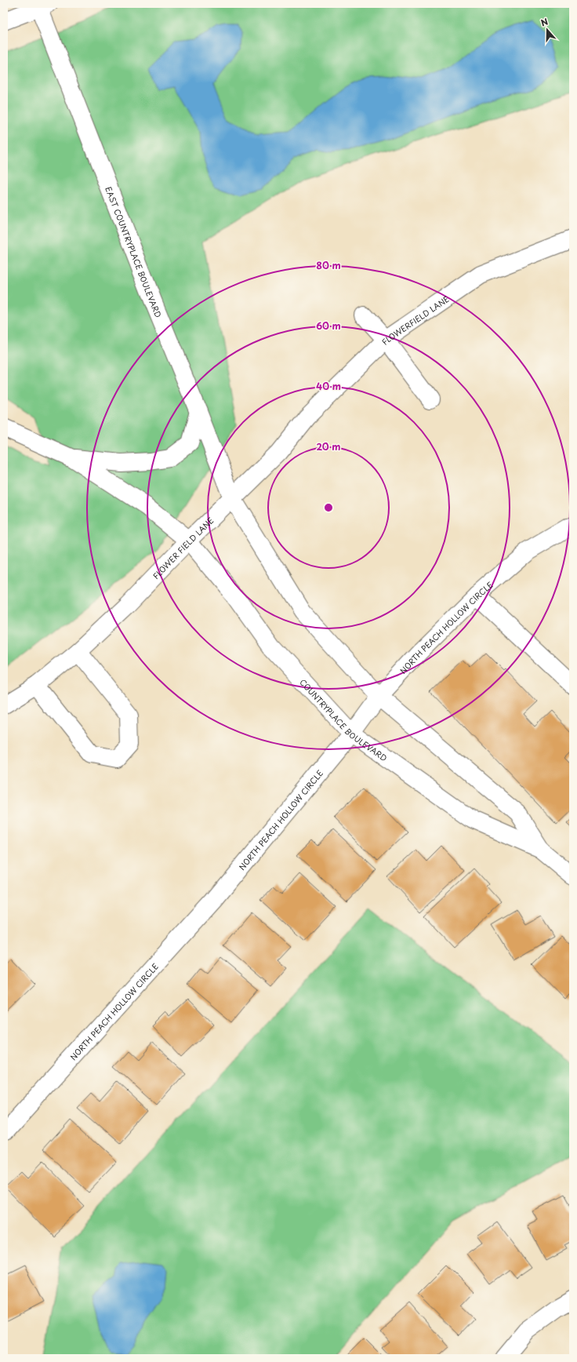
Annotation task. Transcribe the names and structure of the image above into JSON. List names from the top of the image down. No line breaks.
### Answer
{"streets":{"street":["EAST COUNTRYPLACE BOULEVARD","FLOWERFIELD LANE","FLOWER FIELD LANE","NORTH PEACH HOLLOW CIRCLE","COUNTRYPLACE BOULEVARD"]},"crossings":[["EAST COUNTRYPLACE BOULEVARD","FLOWER FIELD LANE"],["EAST COUNTRYPLACE BOULEVARD","COUNTRYPLACE BOULEVARD"],["FLOWERFIELD LANE","FLOWER FIELD LANE"],["FLOWER FIELD LANE","COUNTRYPLACE BOULEVARD"],["NORTH PEACH HOLLOW CIRCLE","COUNTRYPLACE BOULEVARD"]],"north":"top","rings":["80 m","60 m","40 m","20 m"]}
